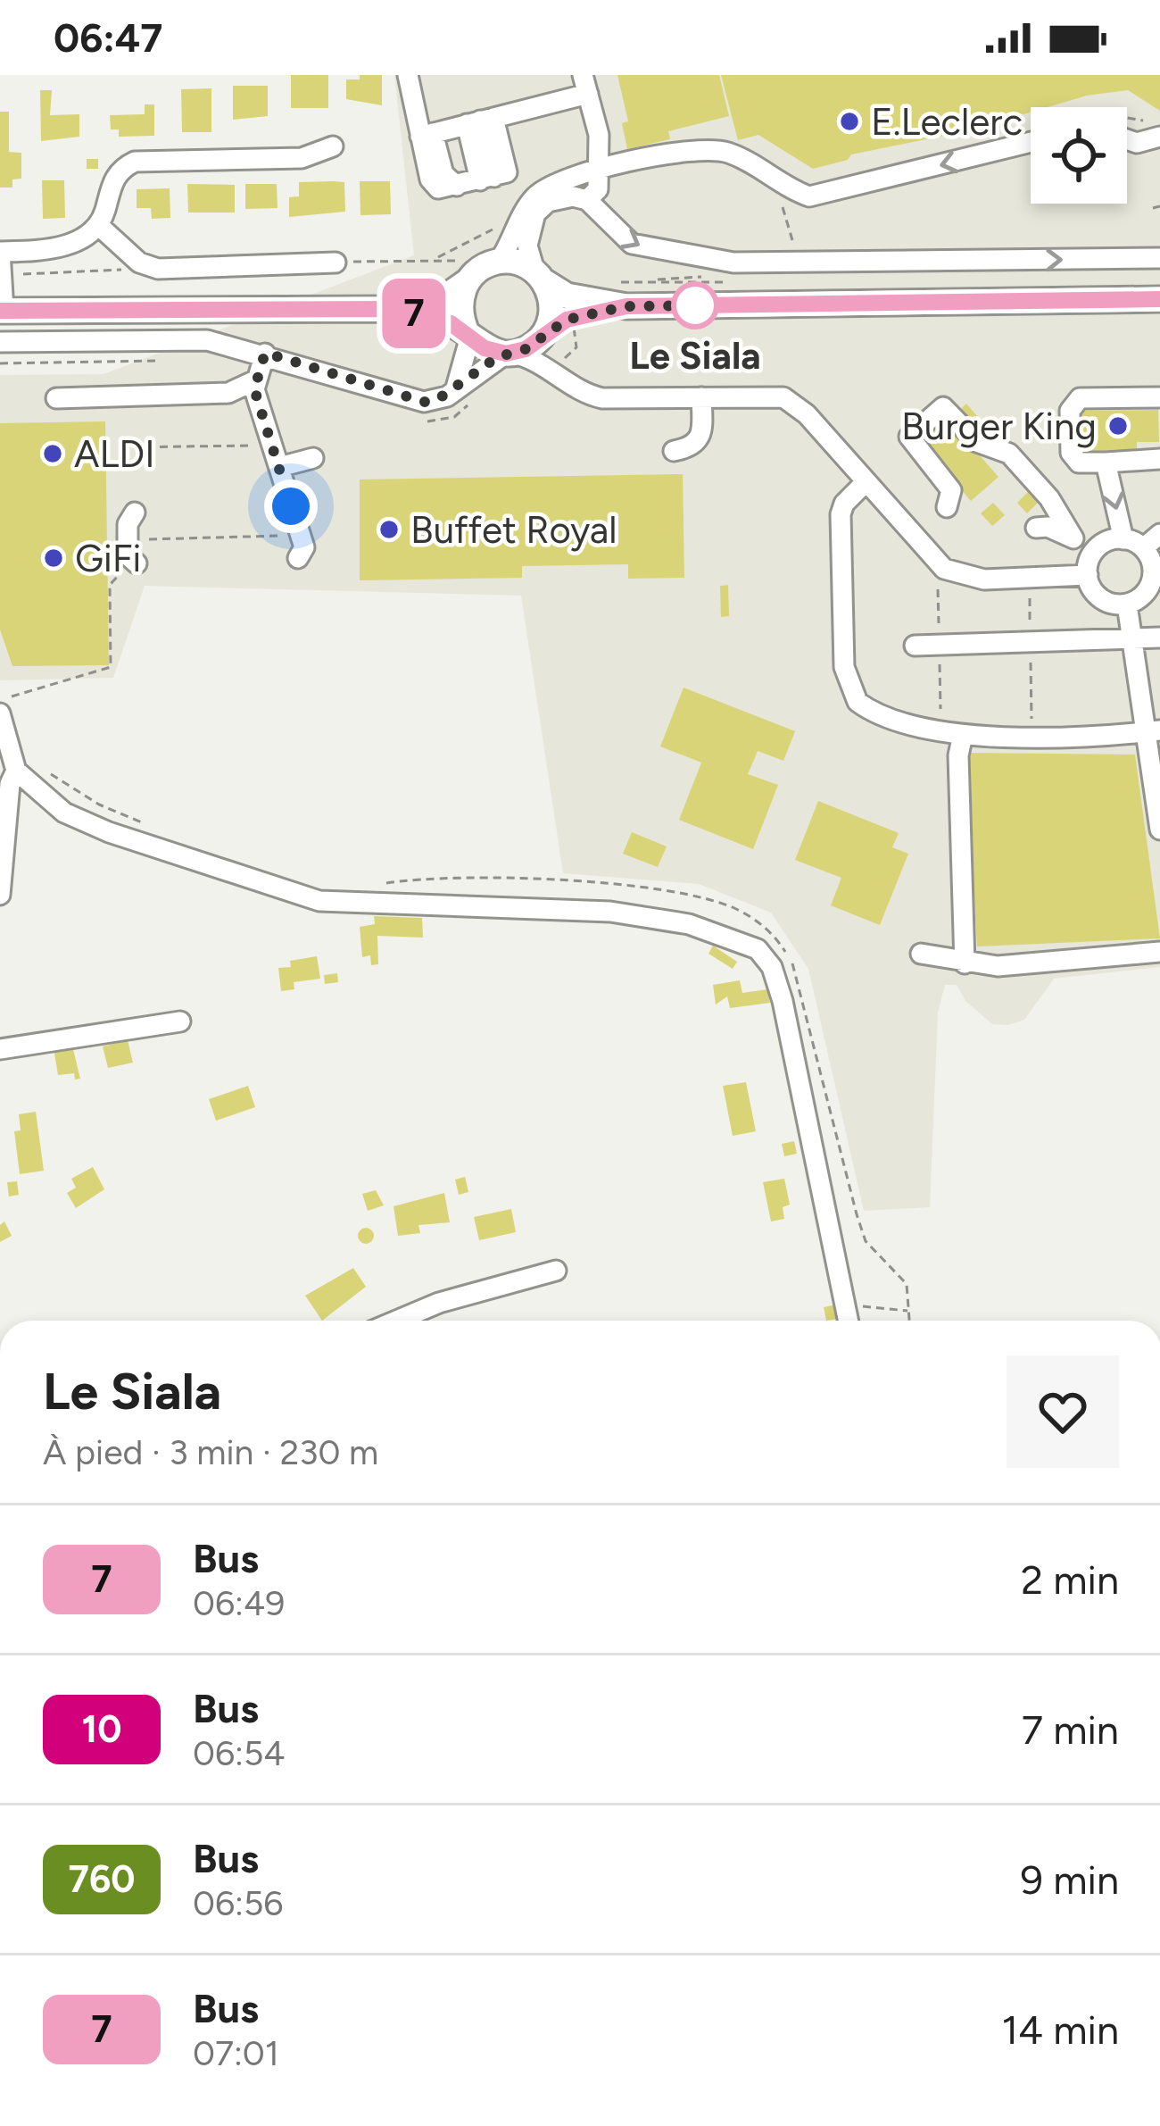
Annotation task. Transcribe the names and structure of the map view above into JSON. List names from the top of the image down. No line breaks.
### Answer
{"places":["E.Leclerc","Le Siala","Burger King","ALDI","Buffet Royal","GiFi"],"lines":["bus line 7"],"page":{"status":"06:47","on_map":"7","heading":["Le Siala","À pied · 3 min · 230 m"],"list":[{"mark":"7","name":"Bus","note":"06:49","value":"2 min"},{"mark":"10","name":"Bus","note":"06:54","value":"7 min"},{"mark":"760","name":"Bus","note":"06:56","value":"9 min"},{"mark":"7","name":"Bus","note":"07:01","value":"14 min"}]}}
